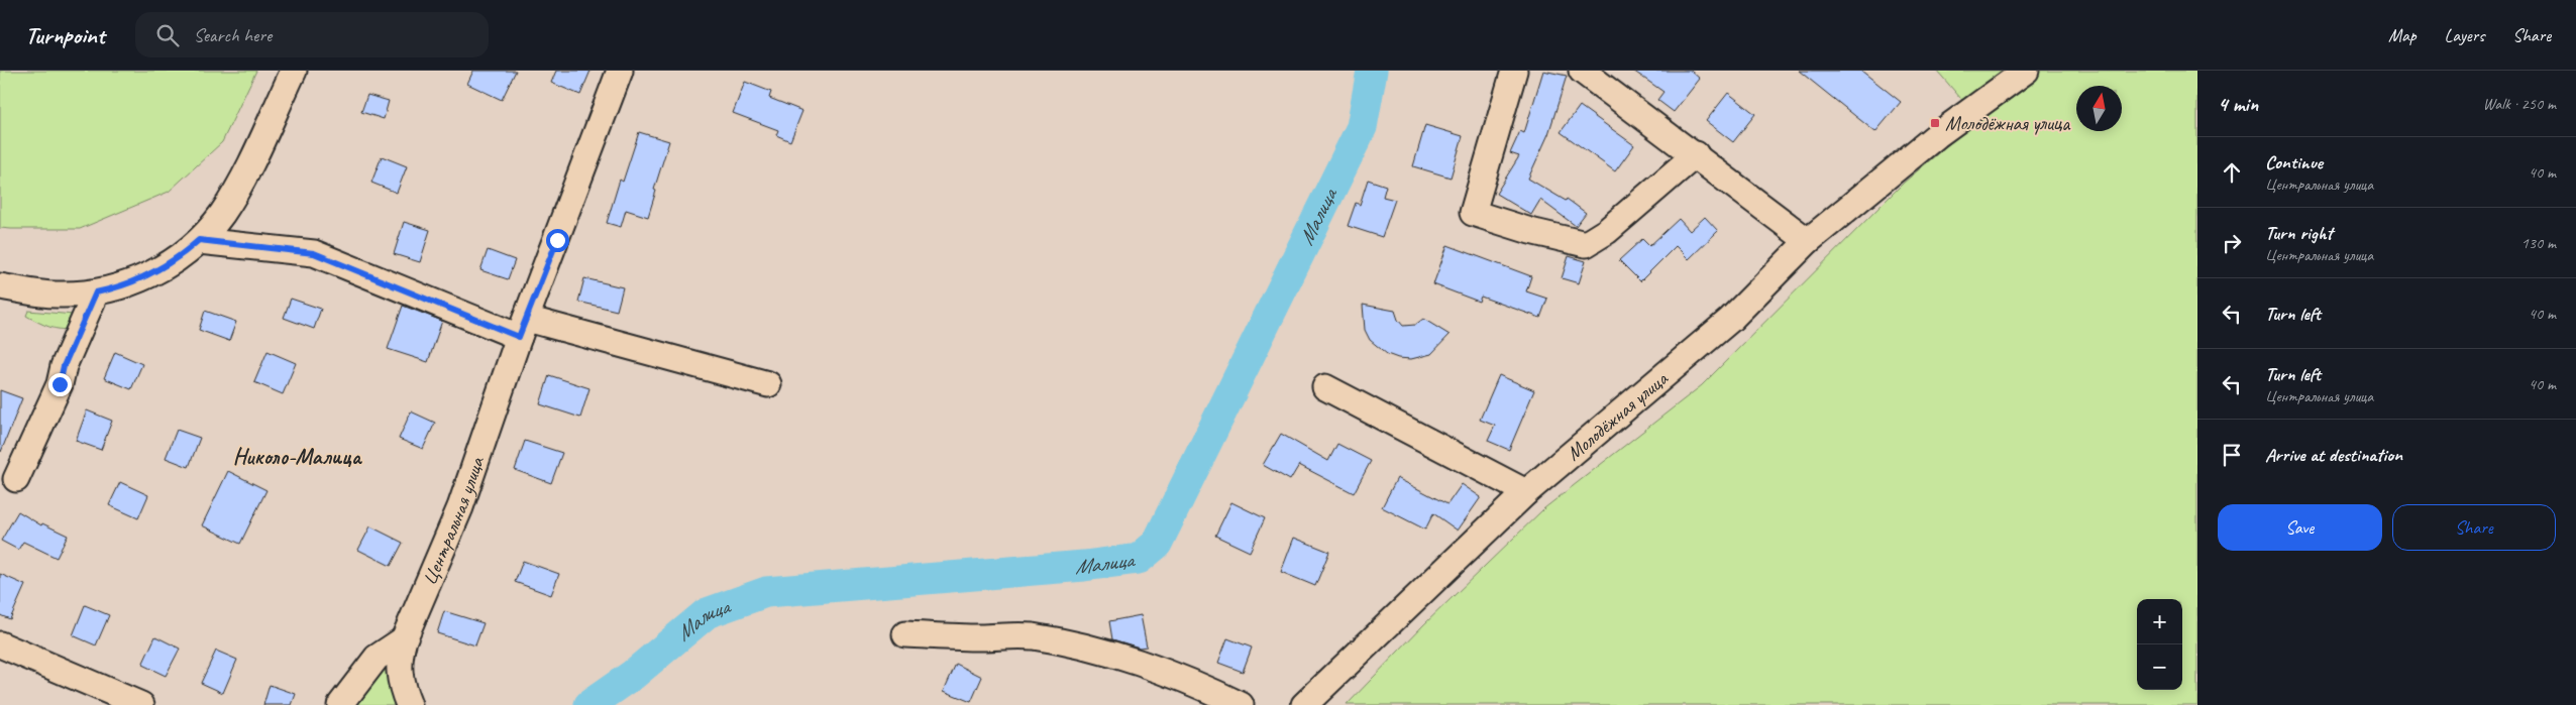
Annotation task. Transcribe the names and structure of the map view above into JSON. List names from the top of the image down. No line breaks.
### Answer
{"streets":{"street":["Молодёжная улица","Центральная улица"]},"districts":["Николо-Малица"],"water":["Малица"],"places":{"transit":["Молодёжная улица"]},"north":"top","page":{"header":"Turnpoint","search":"Search here","nav":["Map","Layers","Share"],"heading":["4 min","Walk · 250 m"],"list":[["Continue","Центральная улица","40 m"],["Turn right","Центральная улица","130 m"],["Turn left","40 m"],["Turn left","Центральная улица","40 m"],"Arrive at destination"],"buttons":["Save","Share"],"map_buttons":["+","−"]}}
